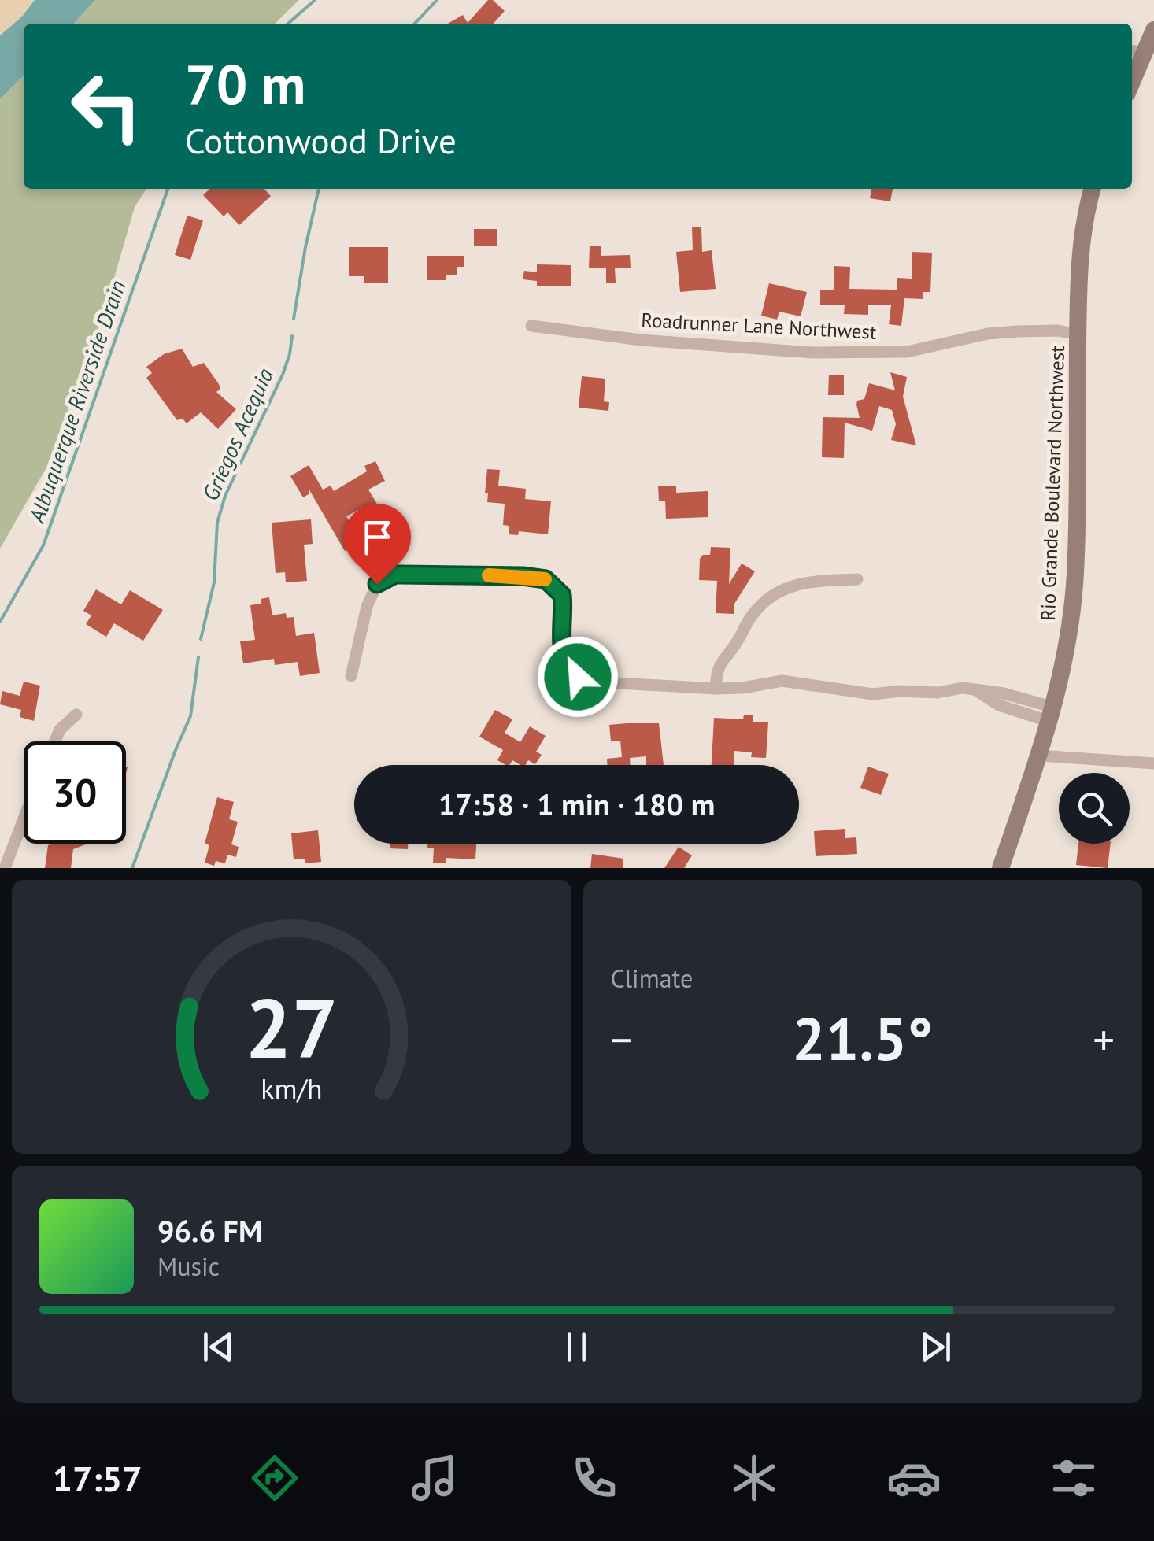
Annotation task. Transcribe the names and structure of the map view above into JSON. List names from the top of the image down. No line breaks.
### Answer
{"streets":{"street":["Roadrunner Lane Northwest","Rio Grande Boulevard Northwest"]},"crossings":[["Roadrunner Lane Northwest","Rio Grande Boulevard Northwest"]],"water":["Albuquerque Riverside Drain","Griegos Acequia"],"page":{"turn":["70 m","Cottonwood Drive"],"limit":"30","trip":"17:58 · 1 min · 180 m","tile":"Climate","heat":["−","21.5°","+"],"song":["96.6 FM","Music"],"tabs":"17:57","gauge":["27","km/h"]}}
